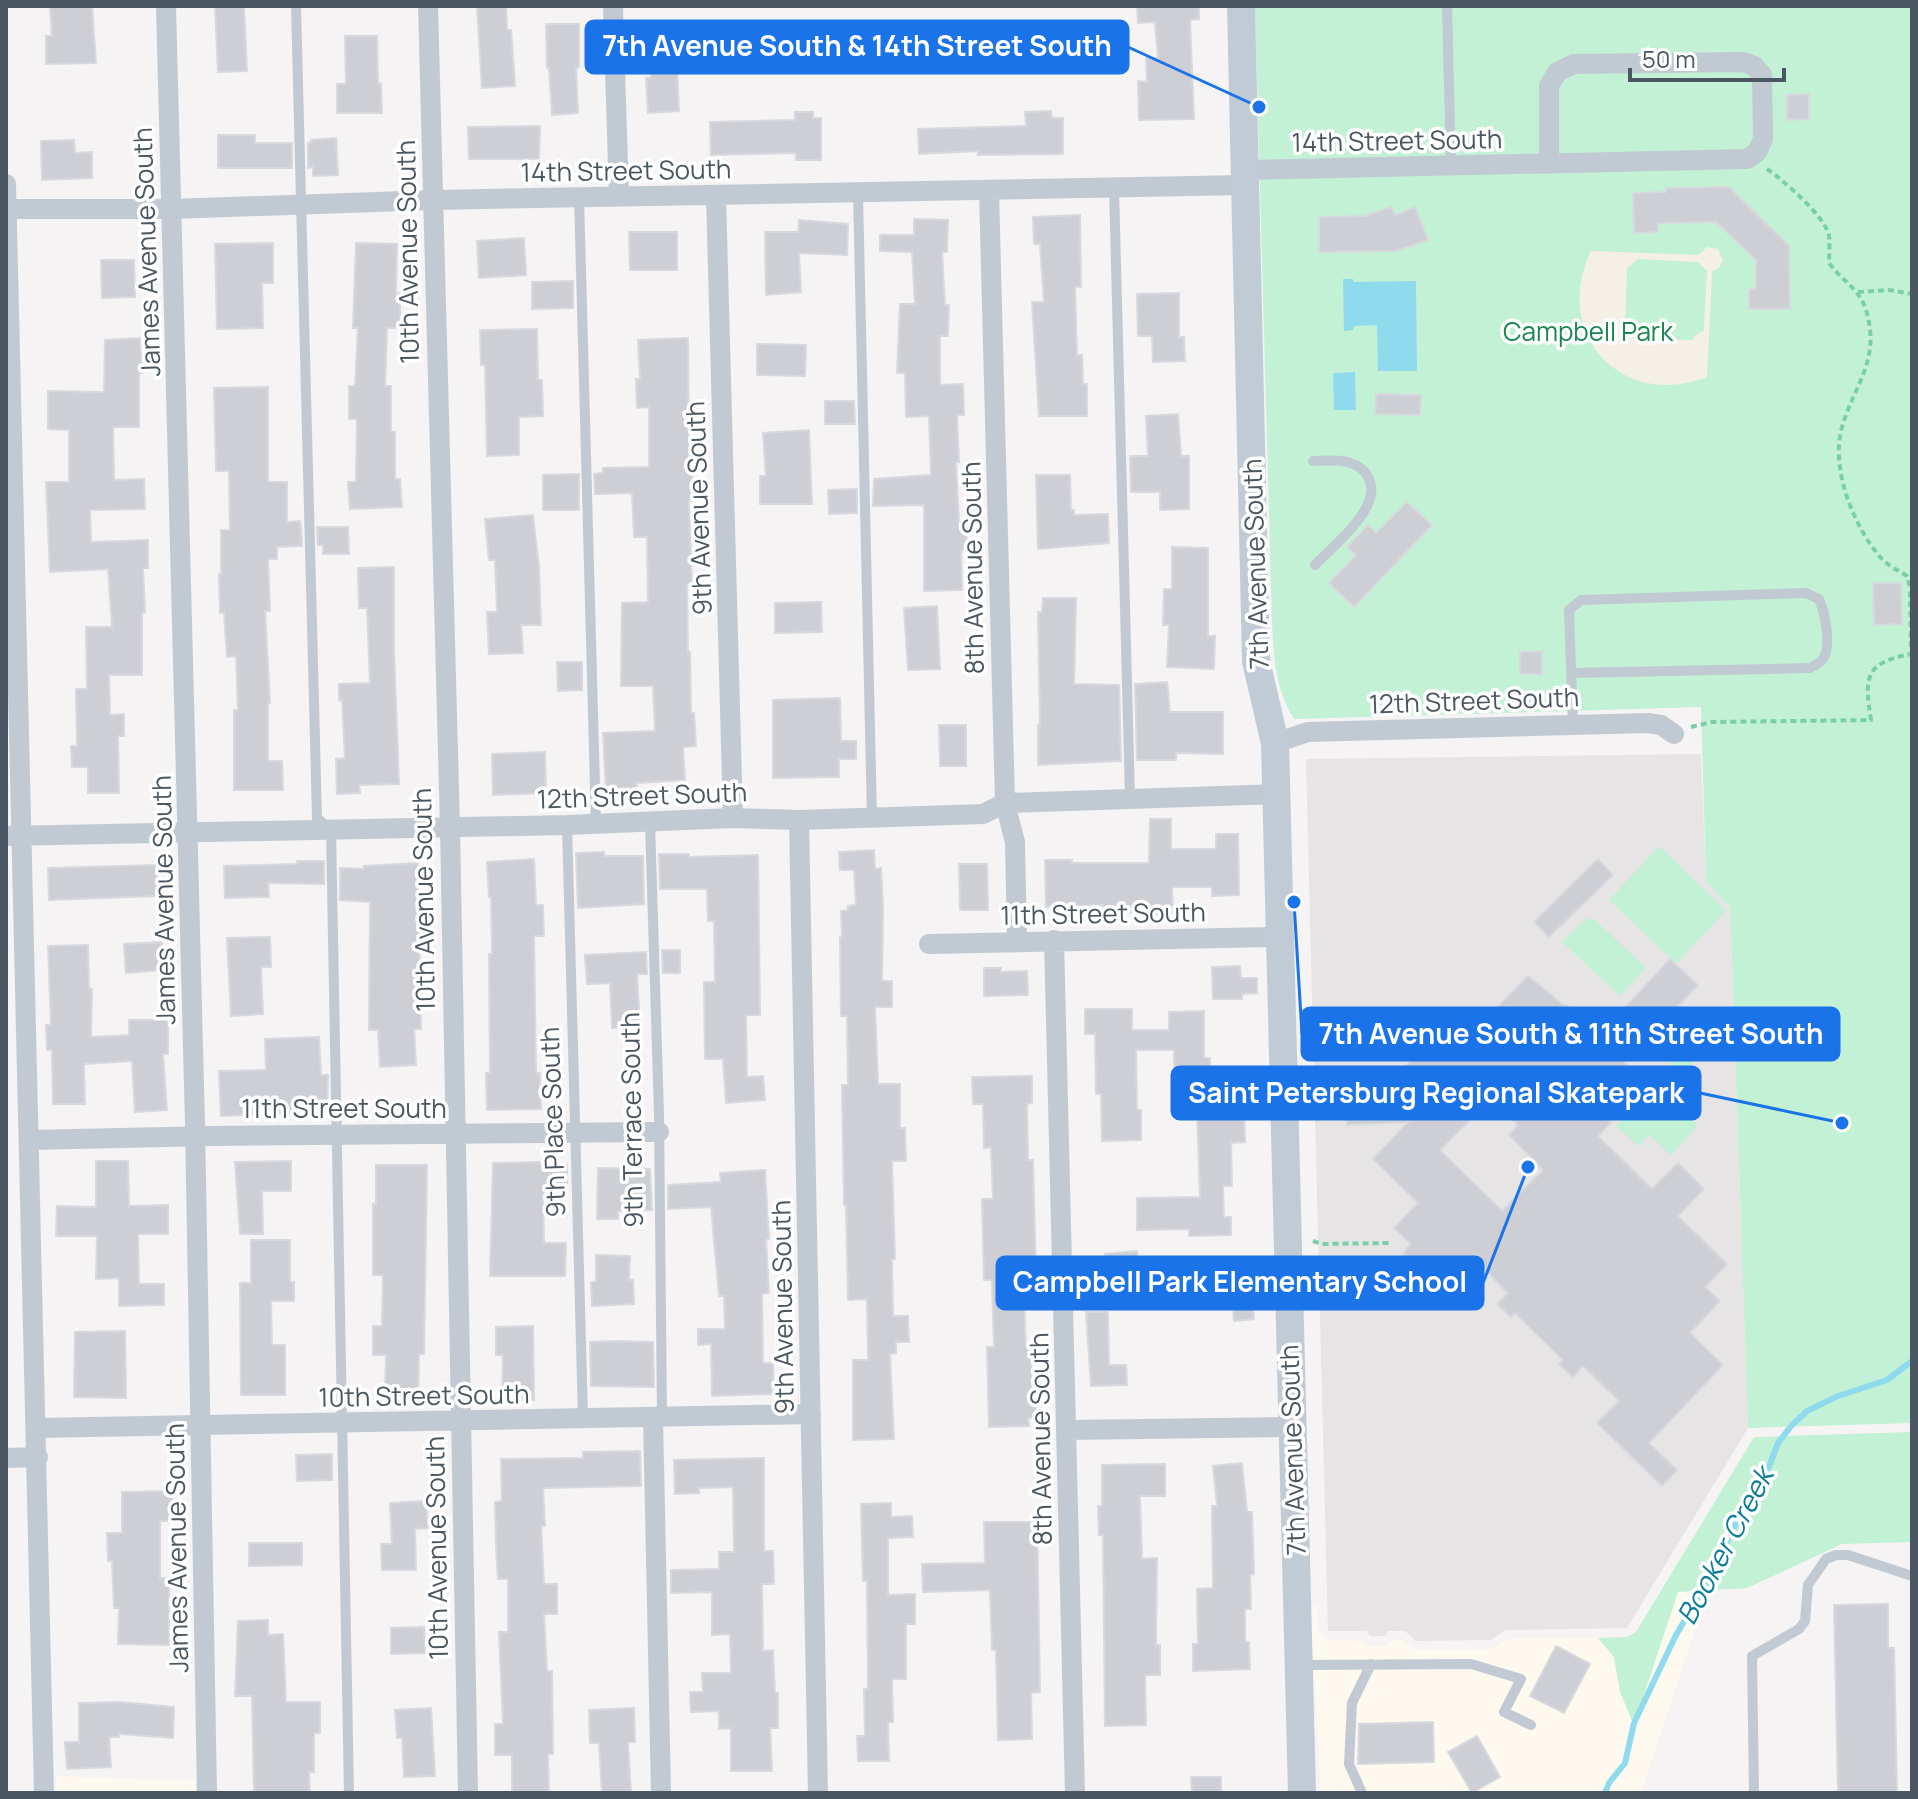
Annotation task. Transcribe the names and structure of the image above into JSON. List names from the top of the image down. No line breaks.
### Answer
{"streets":{"street":["14th Street South","James Avenue South","10th Avenue South","9th Avenue South","7th Avenue South","8th Avenue South","12th Street South","11th Street South","9th Terrace South","10th Street South"],"lane":["9th Place South"]},"crossings":[["14th Street South","James Avenue South"],["14th Street South","10th Avenue South"],["14th Street South","9th Avenue South"],["14th Street South","7th Avenue South"],["14th Street South","8th Avenue South"],["James Avenue South","12th Street South"],["James Avenue South","11th Street South"],["James Avenue South","10th Street South"],["10th Avenue South","12th Street South"],["10th Avenue South","11th Street South"],["10th Avenue South","10th Street South"],["9th Avenue South","12th Street South"],["9th Avenue South","10th Street South"],["7th Avenue South","12th Street South"],["7th Avenue South","11th Street South"],["8th Avenue South","12th Street South"],["8th Avenue South","11th Street South"],["12th Street South","9th Terrace South"],["12th Street South","9th Place South"],["11th Street South","9th Terrace South"],["11th Street South","9th Place South"],["9th Terrace South","10th Street South"],["9th Place South","10th Street South"]],"water":["Booker Creek"],"parks":["Campbell Park"],"places":["7th Avenue South & 14th Street South","7th Avenue South & 11th Street South","Saint Petersburg Regional Skatepark","Campbell Park Elementary School"],"scale_bar":"50 m"}
